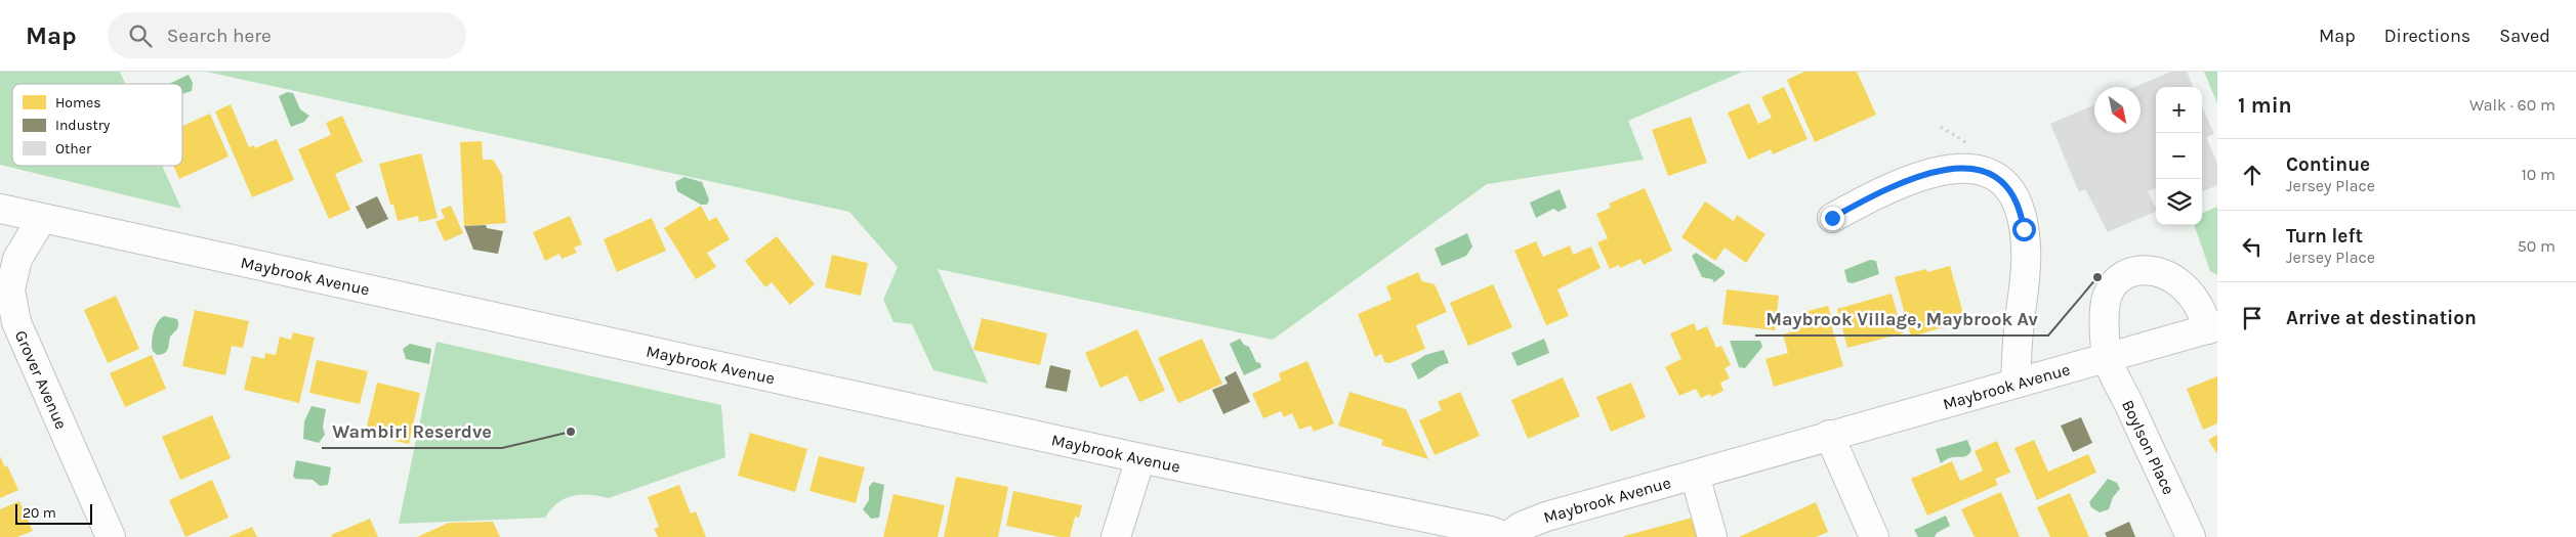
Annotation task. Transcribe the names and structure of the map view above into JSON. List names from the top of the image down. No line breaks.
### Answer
{"streets":{"street":["Maybrook Avenue","Grover Avenue","Boylson Place"]},"crossings":[["Maybrook Avenue","Grover Avenue"],["Maybrook Avenue","Boylson Place"]],"places":["Maybrook Village, Maybrook Av","Wambiri Reserdve"],"legend":["Homes","Industry","Other"],"scale_bar":"20 m","north":"bottom right","page":{"header":"Map","search":"Search here","nav":["Map","Directions","Saved"],"heading":["1 min","Walk · 60 m"],"map_buttons":["+","−"],"list":[["Continue","Jersey Place","10 m"],["Turn left","Jersey Place","50 m"],"Arrive at destination"],"scale":"20 m"}}
